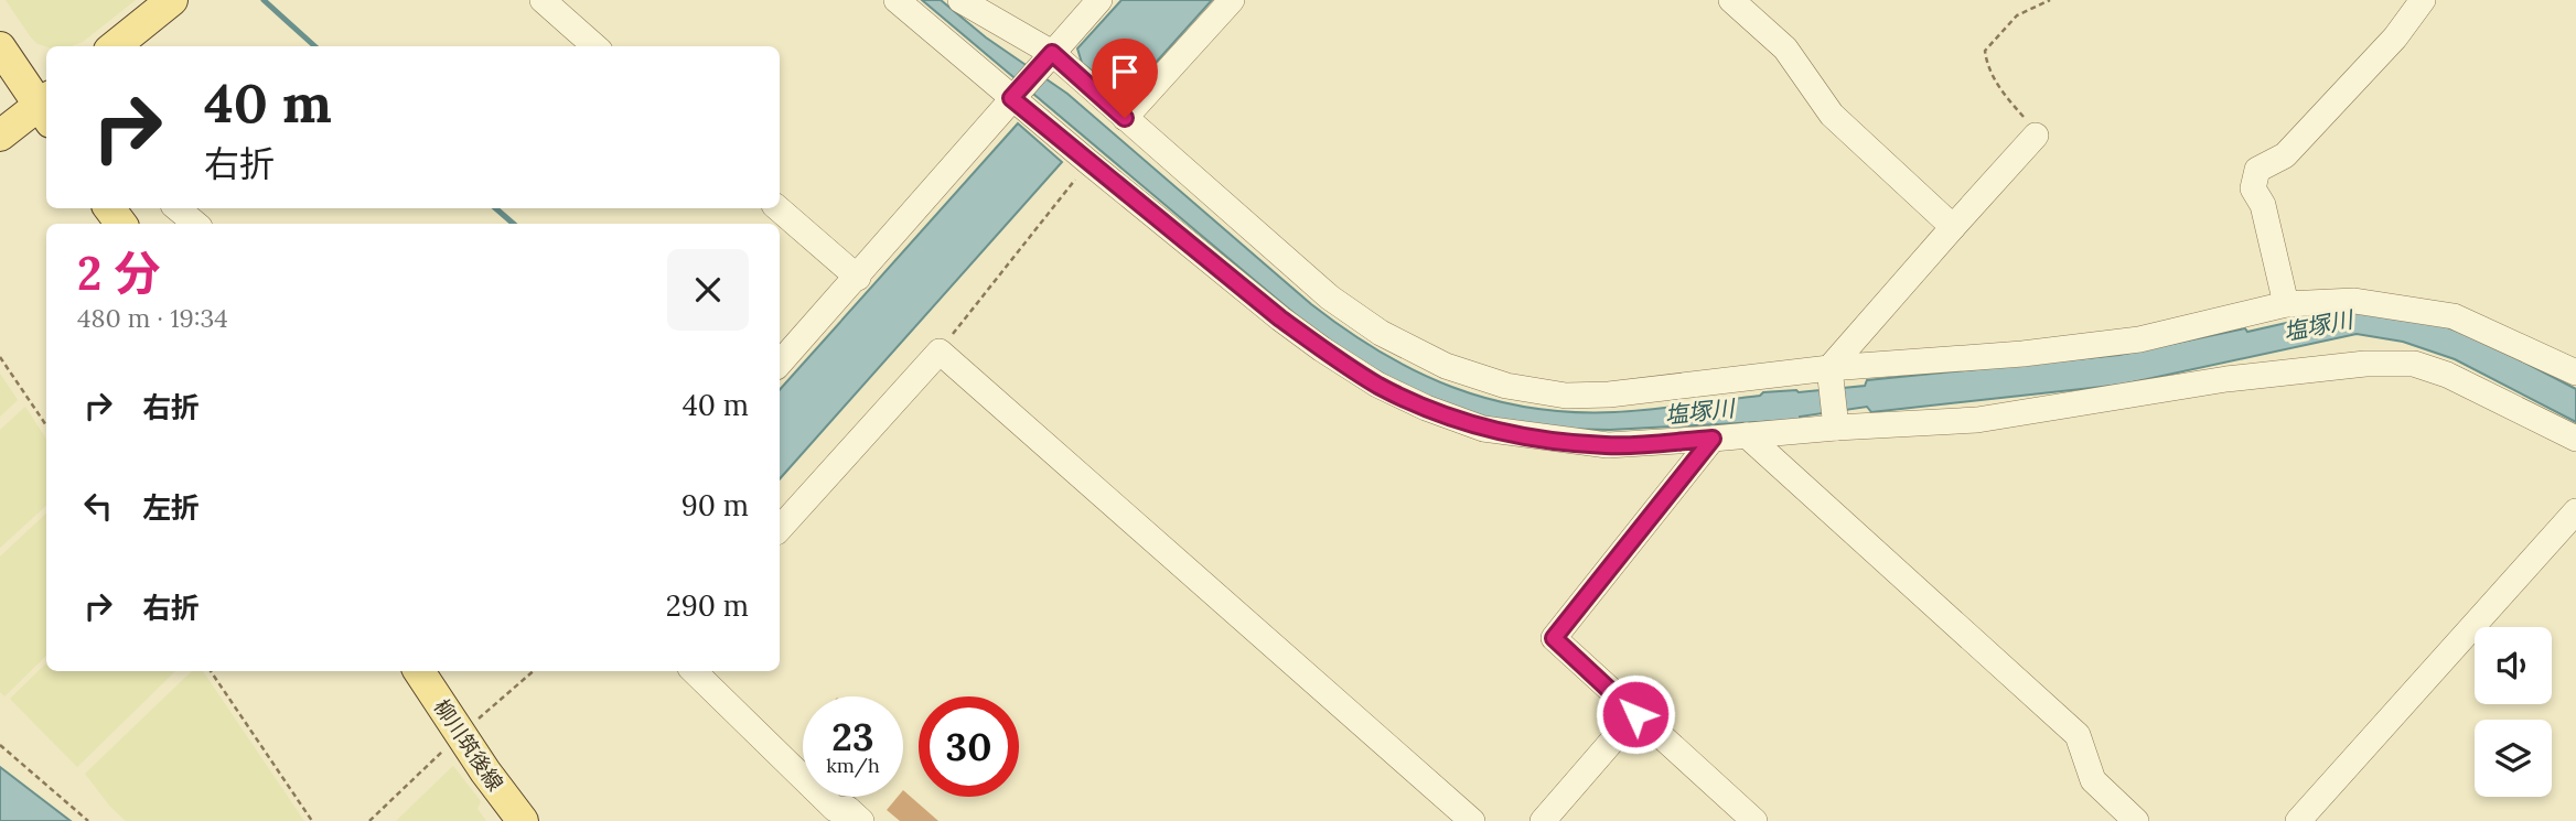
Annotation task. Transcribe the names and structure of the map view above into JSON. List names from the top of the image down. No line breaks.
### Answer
{"streets":{"main road":["柳川筑後線"]},"water":["塩塚川"],"page":{"turn":["40 m","右折"],"heading":["2 分","480 m · 19:34"],"list":[{"name":"右折","value":"40 m"},{"name":"左折","value":"90 m"},{"name":"右折","value":"290 m"}],"speed":"23 km/h","limit":"30"}}
